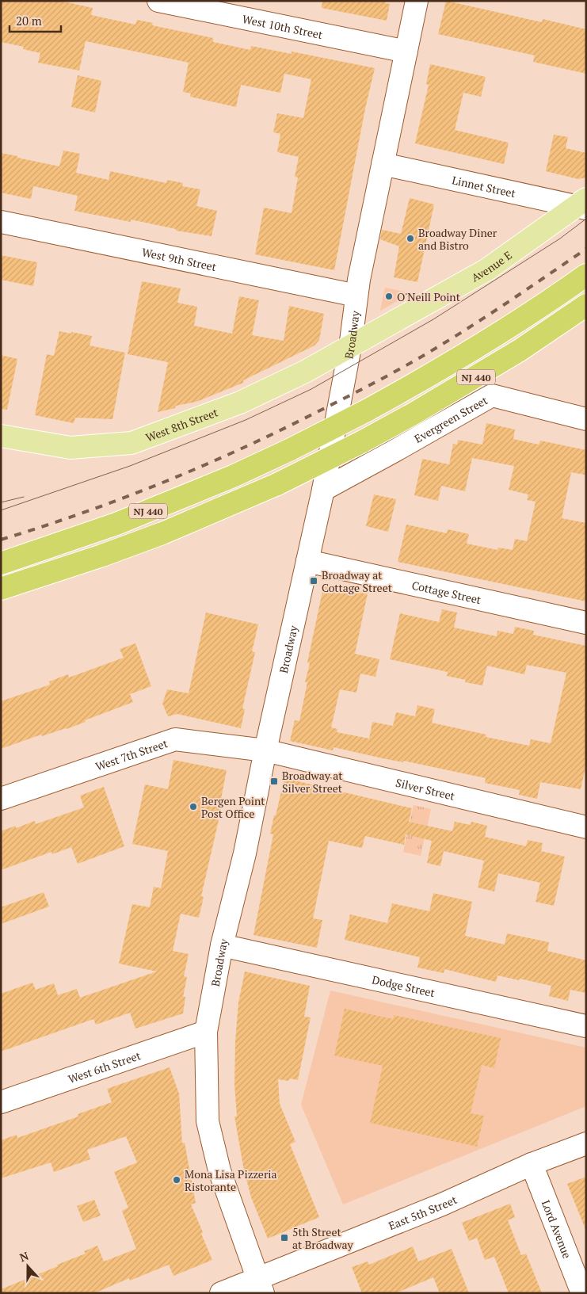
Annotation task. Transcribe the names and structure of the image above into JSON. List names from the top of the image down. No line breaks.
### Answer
{"streets":{"highway":["NJ 440"],"main road":["Avenue E","West 8th Street"],"street":["West 10th Street","Linnet Street","West 9th Street","Broadway","Evergreen Street","Cottage Street","West 7th Street","Silver Street","Dodge Street","West 6th Street","East 5th Street","Lord Avenue"]},"crossings":[["West 10th Street","Broadway"],["Linnet Street","Avenue E"],["Linnet Street","Broadway"],["West 9th Street","Broadway"],["Avenue E","Broadway"],["Avenue E","West 8th Street"],["Broadway","Evergreen Street"],["Broadway","West 8th Street"],["Broadway","Cottage Street"],["Broadway","West 7th Street"],["Broadway","Silver Street"],["Broadway","Dodge Street"],["Broadway","West 6th Street"],["Broadway","East 5th Street"],["West 7th Street","Silver Street"],["East 5th Street","Lord Avenue"]],"places":{"other":["Broadway Diner and Bistro","O'Neill Point","Bergen Point Post Office","Mona Lisa Pizzeria Ristorante"],"transit":["Broadway at Cottage Street","Broadway at Silver Street","5th Street at Broadway"]},"scale_bar":"20 m","north":"top"}
